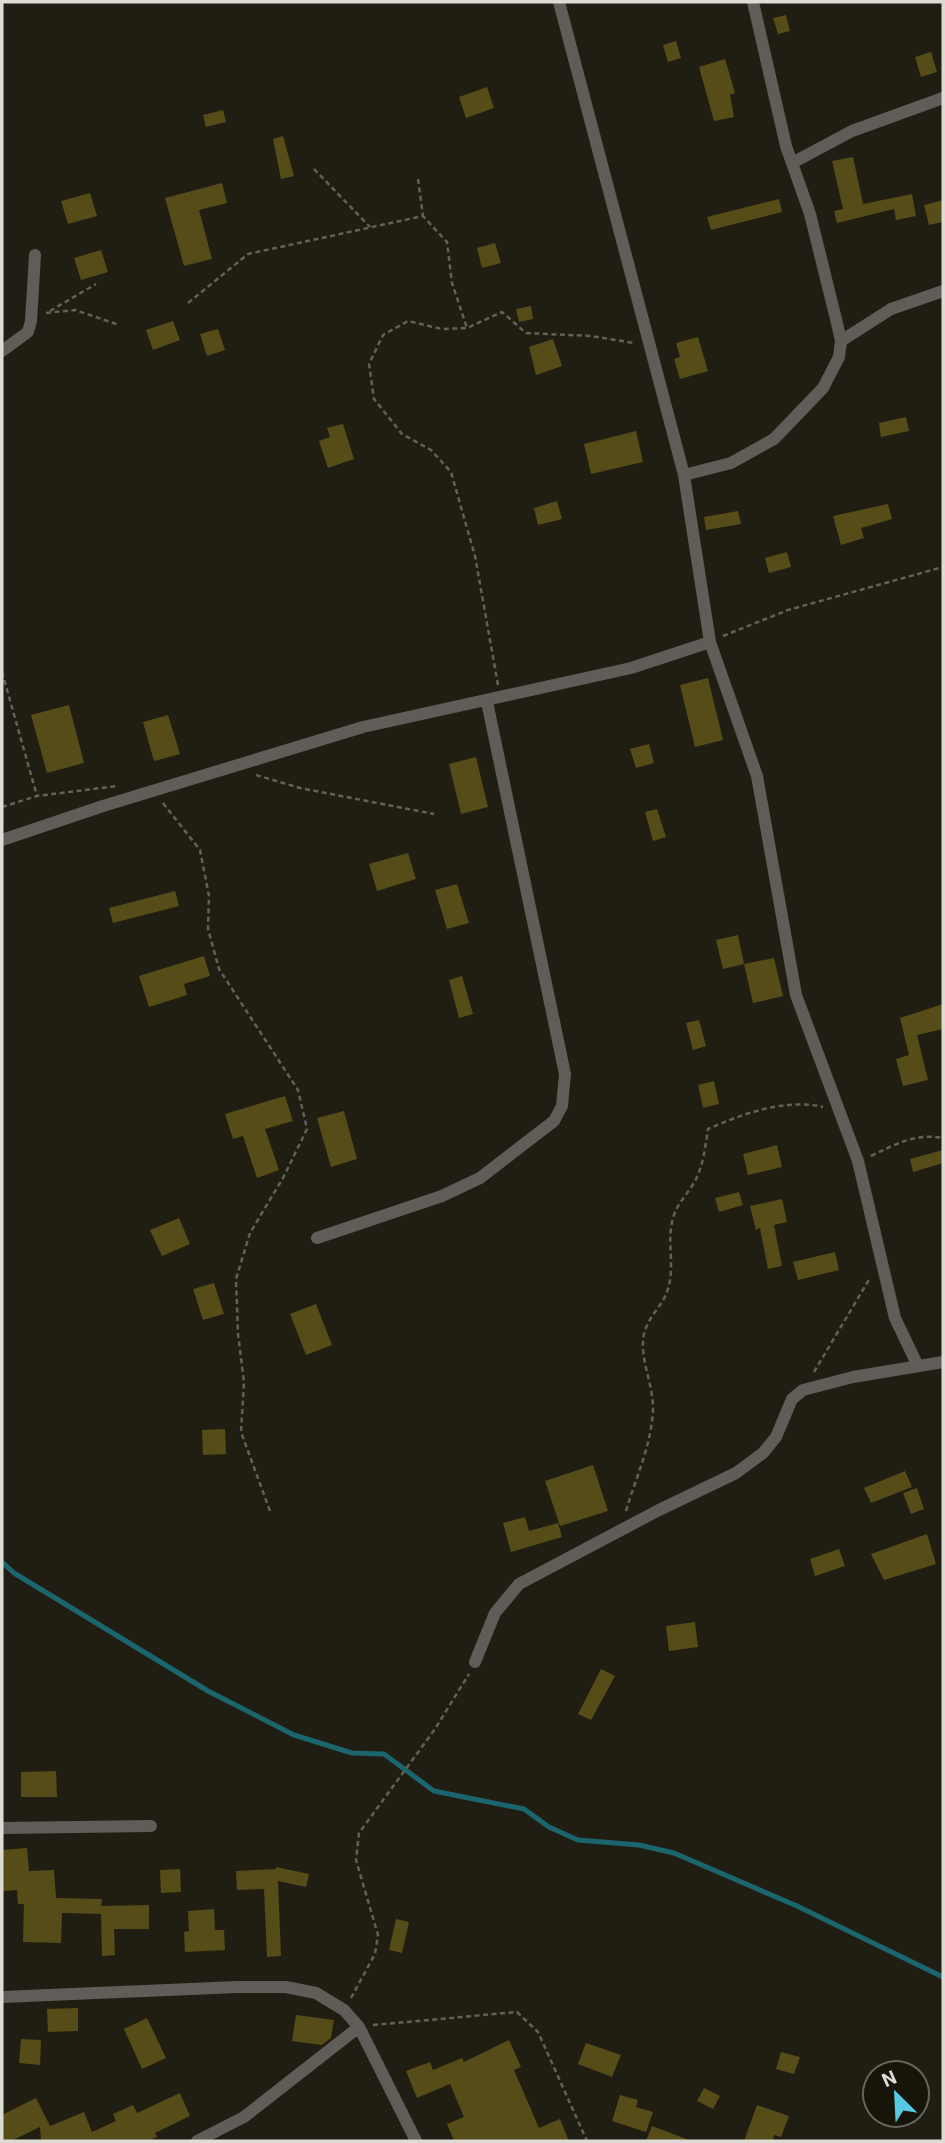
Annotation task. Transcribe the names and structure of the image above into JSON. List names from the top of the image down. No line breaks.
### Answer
{"north":"top left"}
